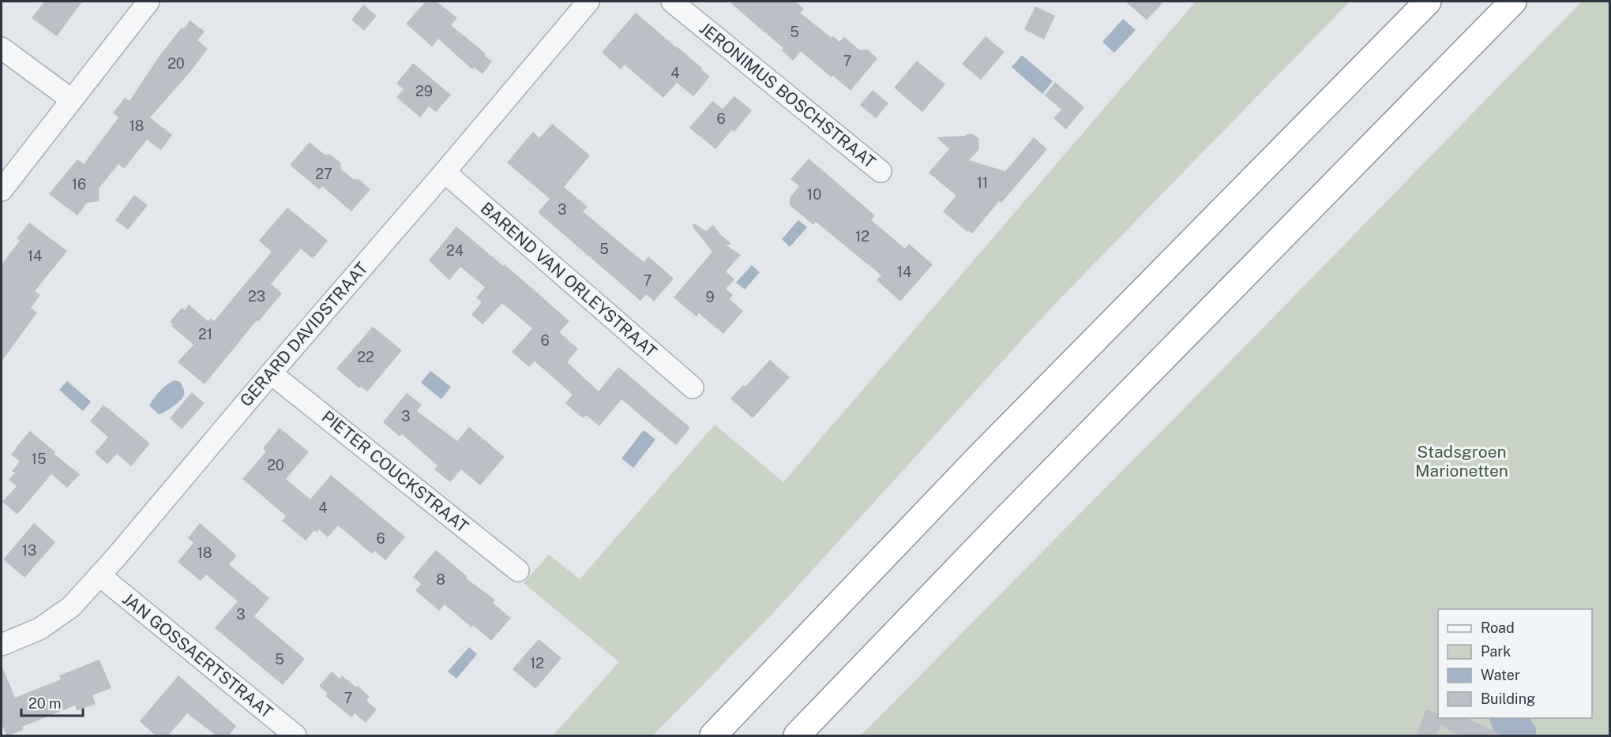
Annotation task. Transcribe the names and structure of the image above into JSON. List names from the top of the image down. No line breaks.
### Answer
{"streets":{"street":["JERONIMUS BOSCHSTRAAT","BAREND VAN ORLEYSTRAAT","GERARD DAVIDSTRAAT","PIETER COUCKSTRAAT","JAN GOSSAERTSTRAAT"]},"crossings":[["BAREND VAN ORLEYSTRAAT","GERARD DAVIDSTRAAT"],["GERARD DAVIDSTRAAT","PIETER COUCKSTRAAT"],["GERARD DAVIDSTRAAT","JAN GOSSAERTSTRAAT"]],"parks":["Stadsgroen Marionetten"],"house_numbers":["5","7","20","4","29","6","18","27","11","16","10","3","12","5","24","14","14","7","23","9","21","6","22","3","15","20","4","6","13","18","8","3","5","12","7"],"legend":["Road","Park","Water","Building"],"scale_bar":"20 m"}
